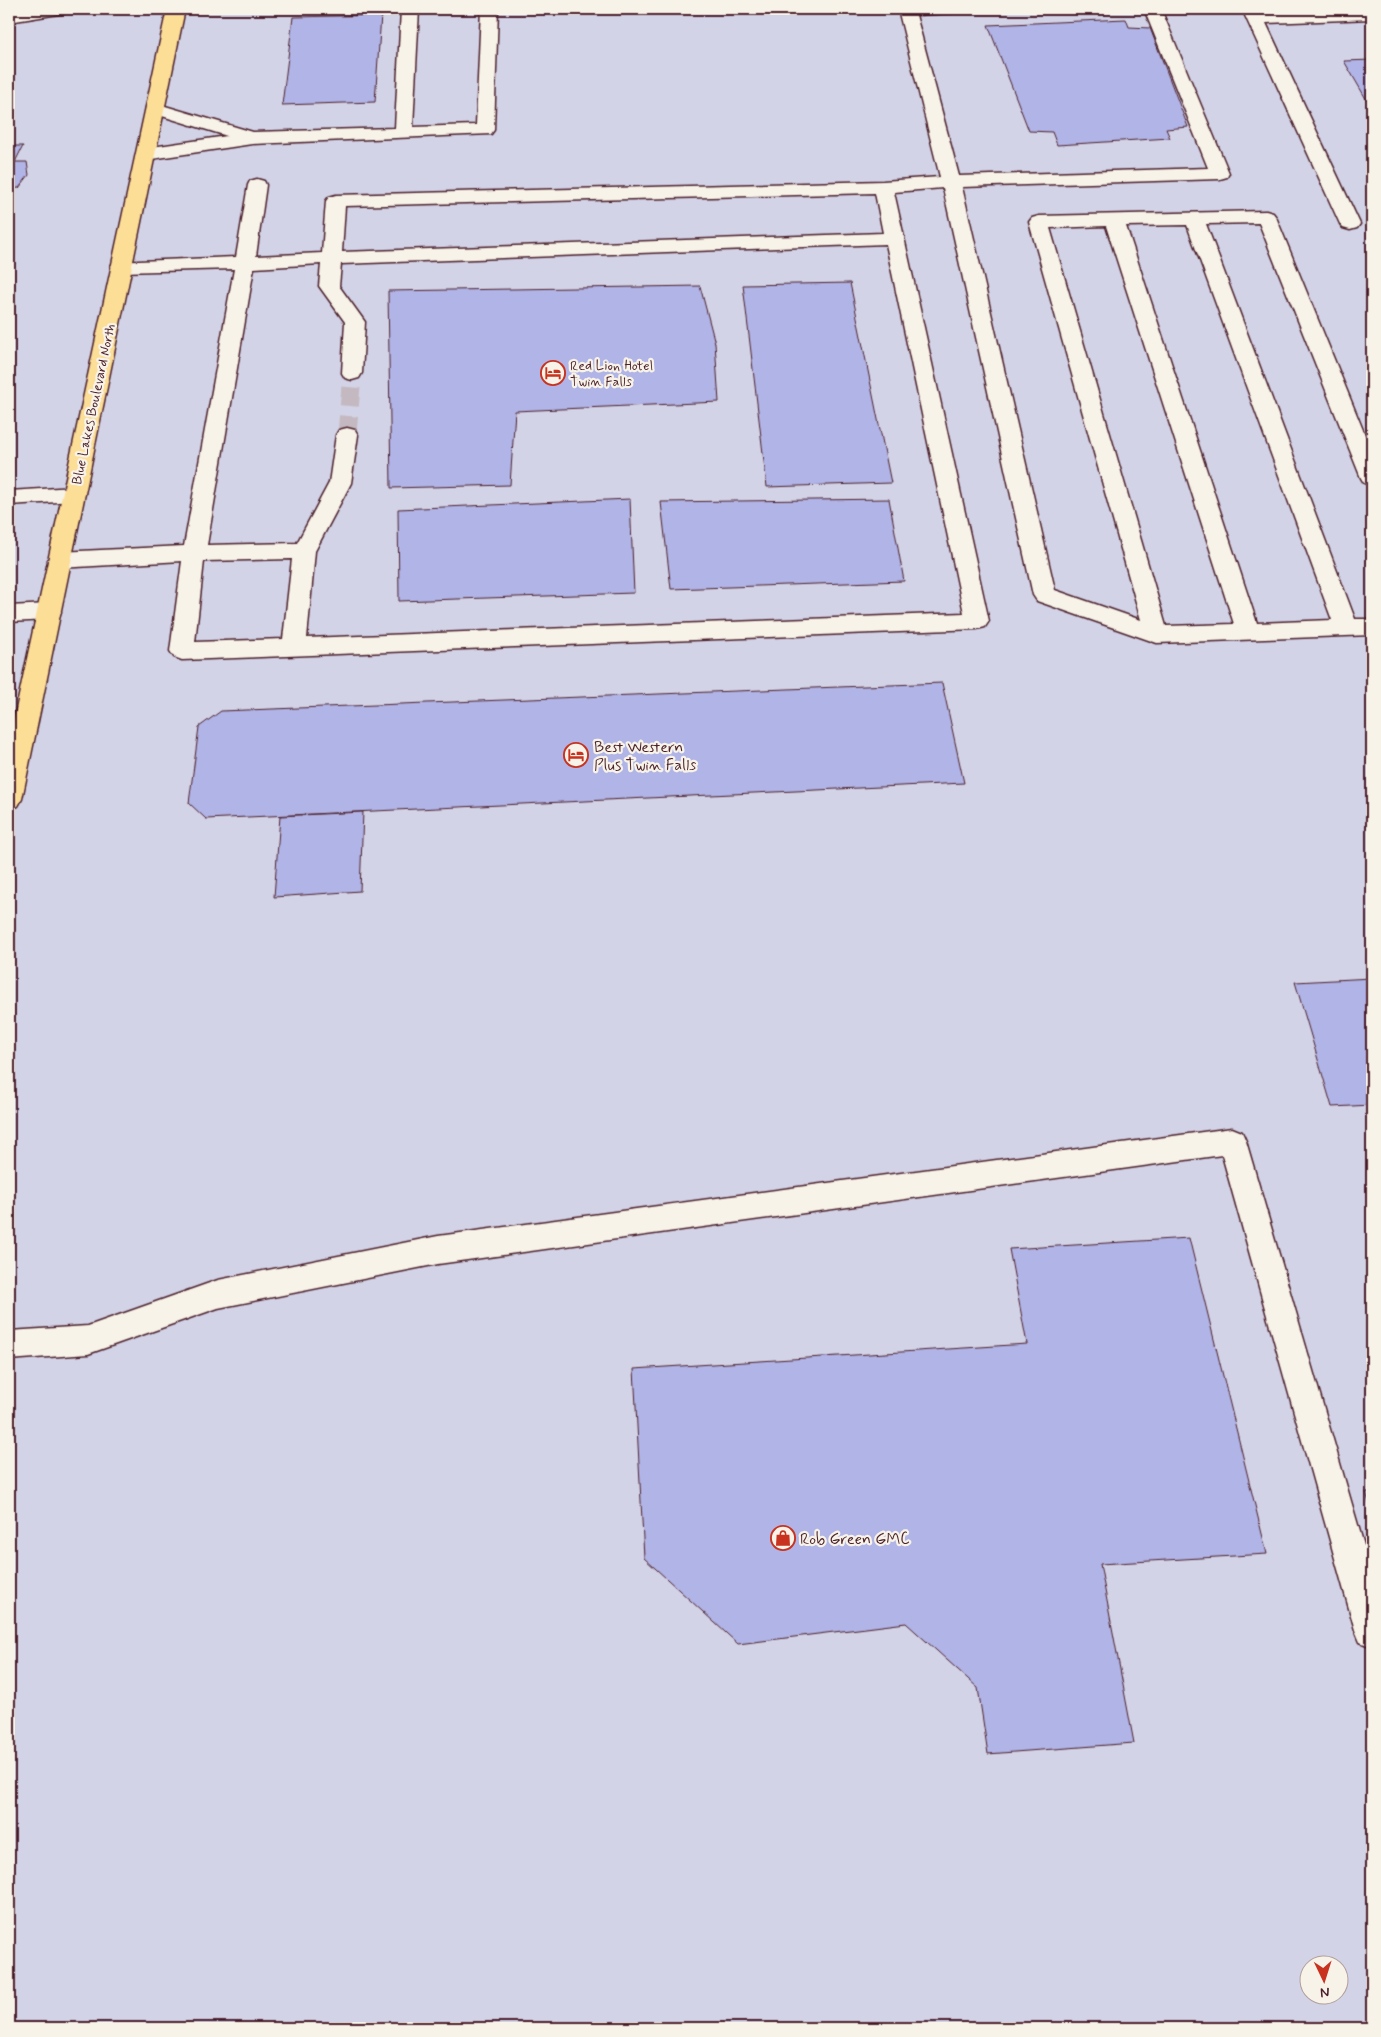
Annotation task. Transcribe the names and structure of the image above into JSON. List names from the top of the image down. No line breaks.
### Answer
{"streets":{"main road":["Blue Lakes Boulevard North"]},"places":{"hotel":["Red Lion Hotel Twin Falls","Best Western Plus Twin Falls"],"shop":["Rob Green GMC"]},"north":"bottom"}
